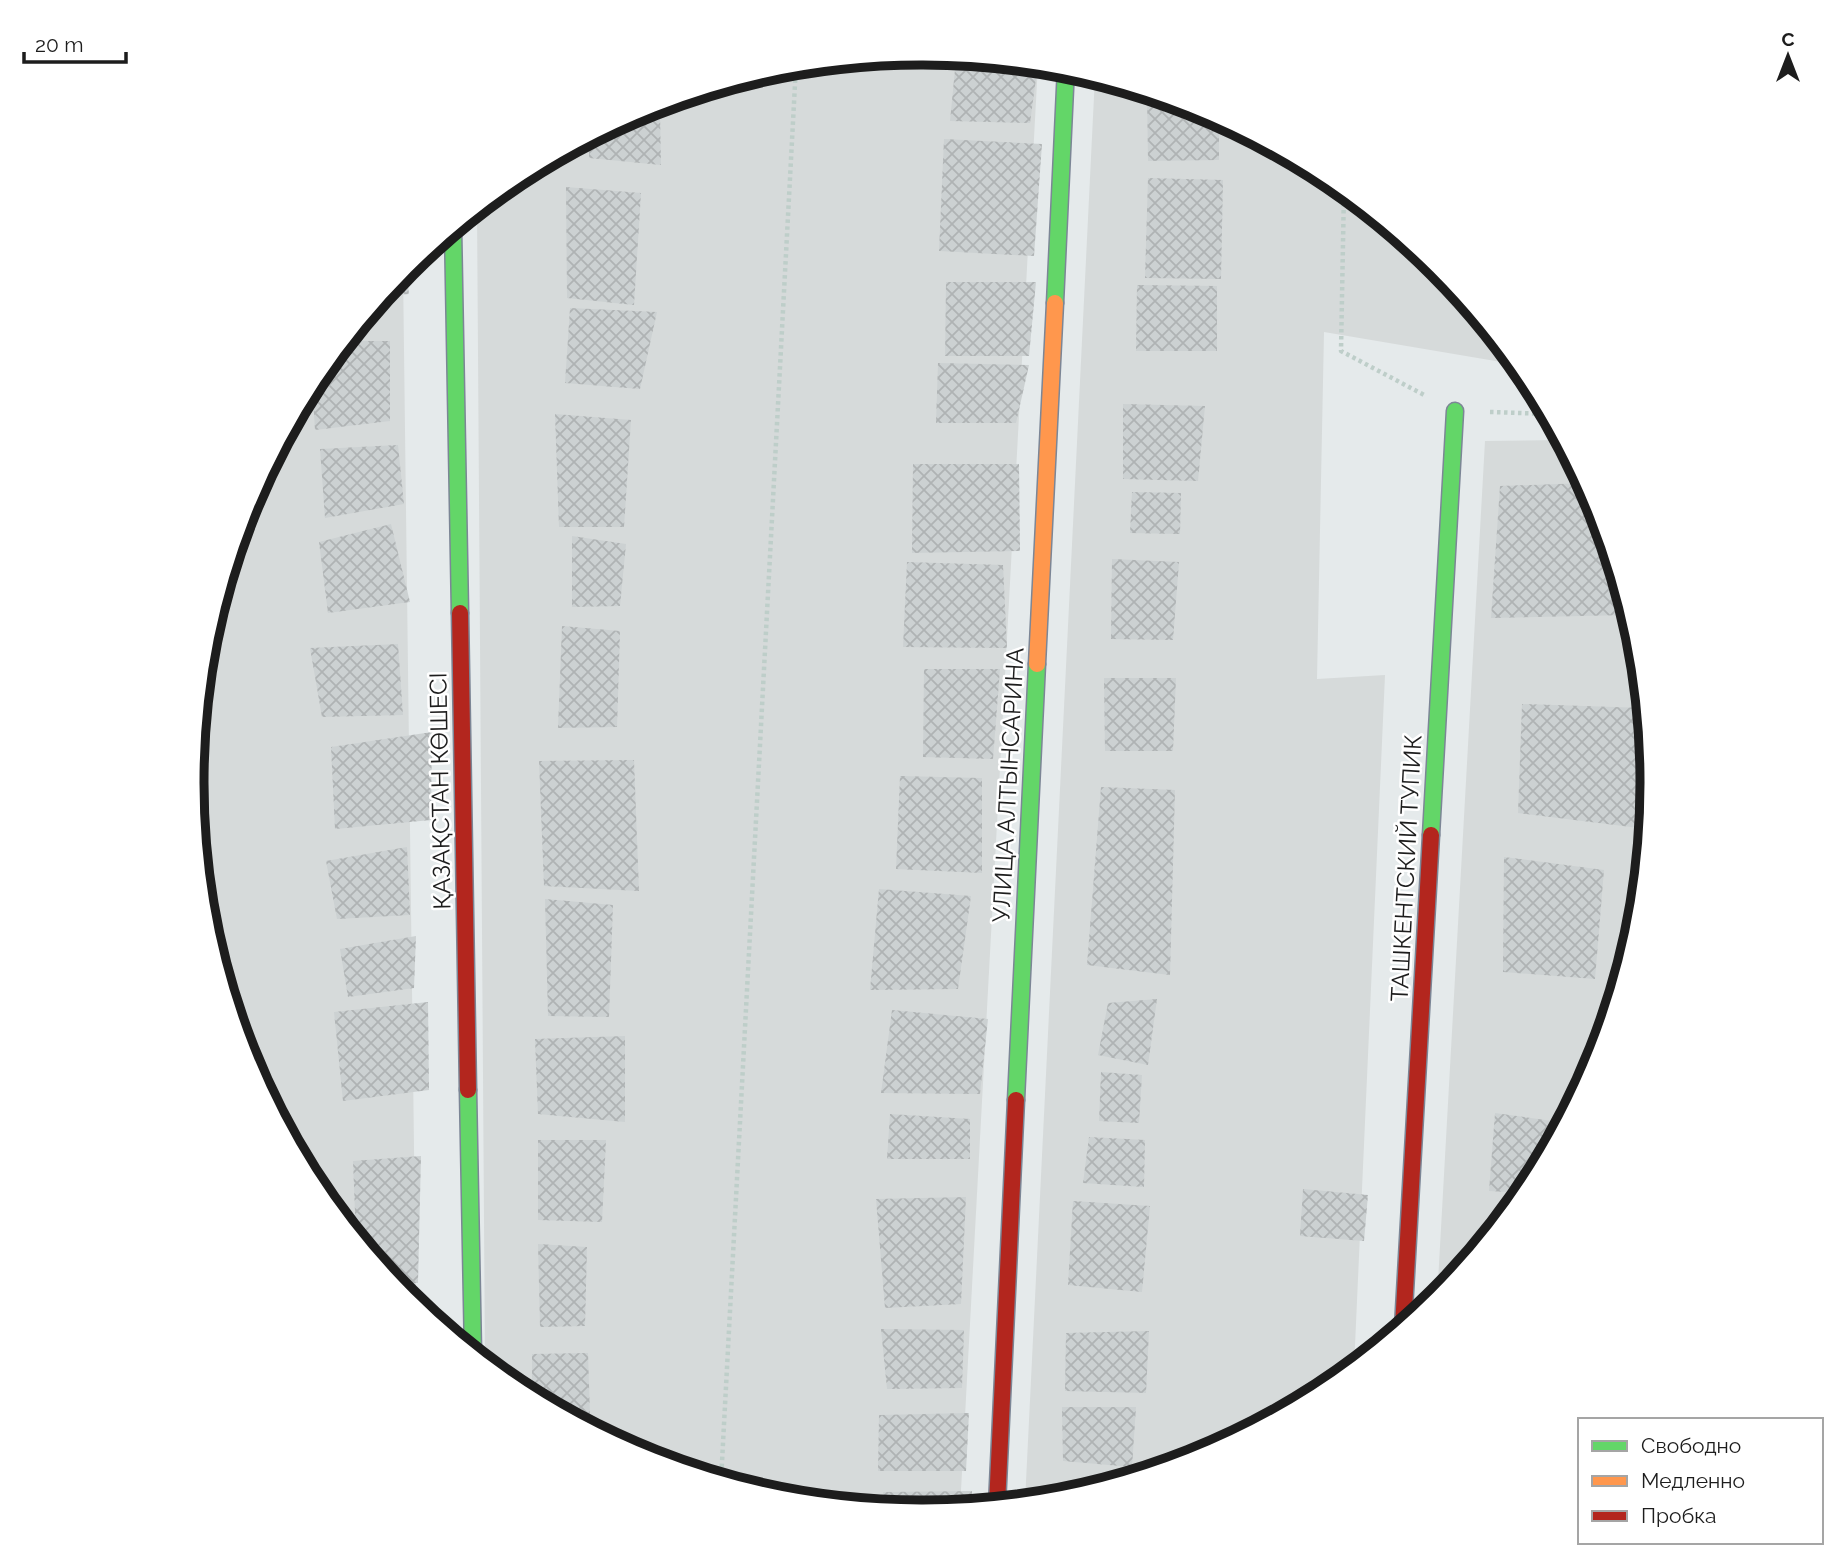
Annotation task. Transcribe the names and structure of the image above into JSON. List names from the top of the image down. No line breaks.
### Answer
{"streets":{"street":["УЛИЦА АЛТЫНСАРИНА","ҚАЗАҚСТАН КӨШЕСІ","ТАШКЕНТСКИЙ ТУПИК"]},"legend":["Свободно","Медленно","Пробка"],"scale_bar":"20 m","north":"top"}
